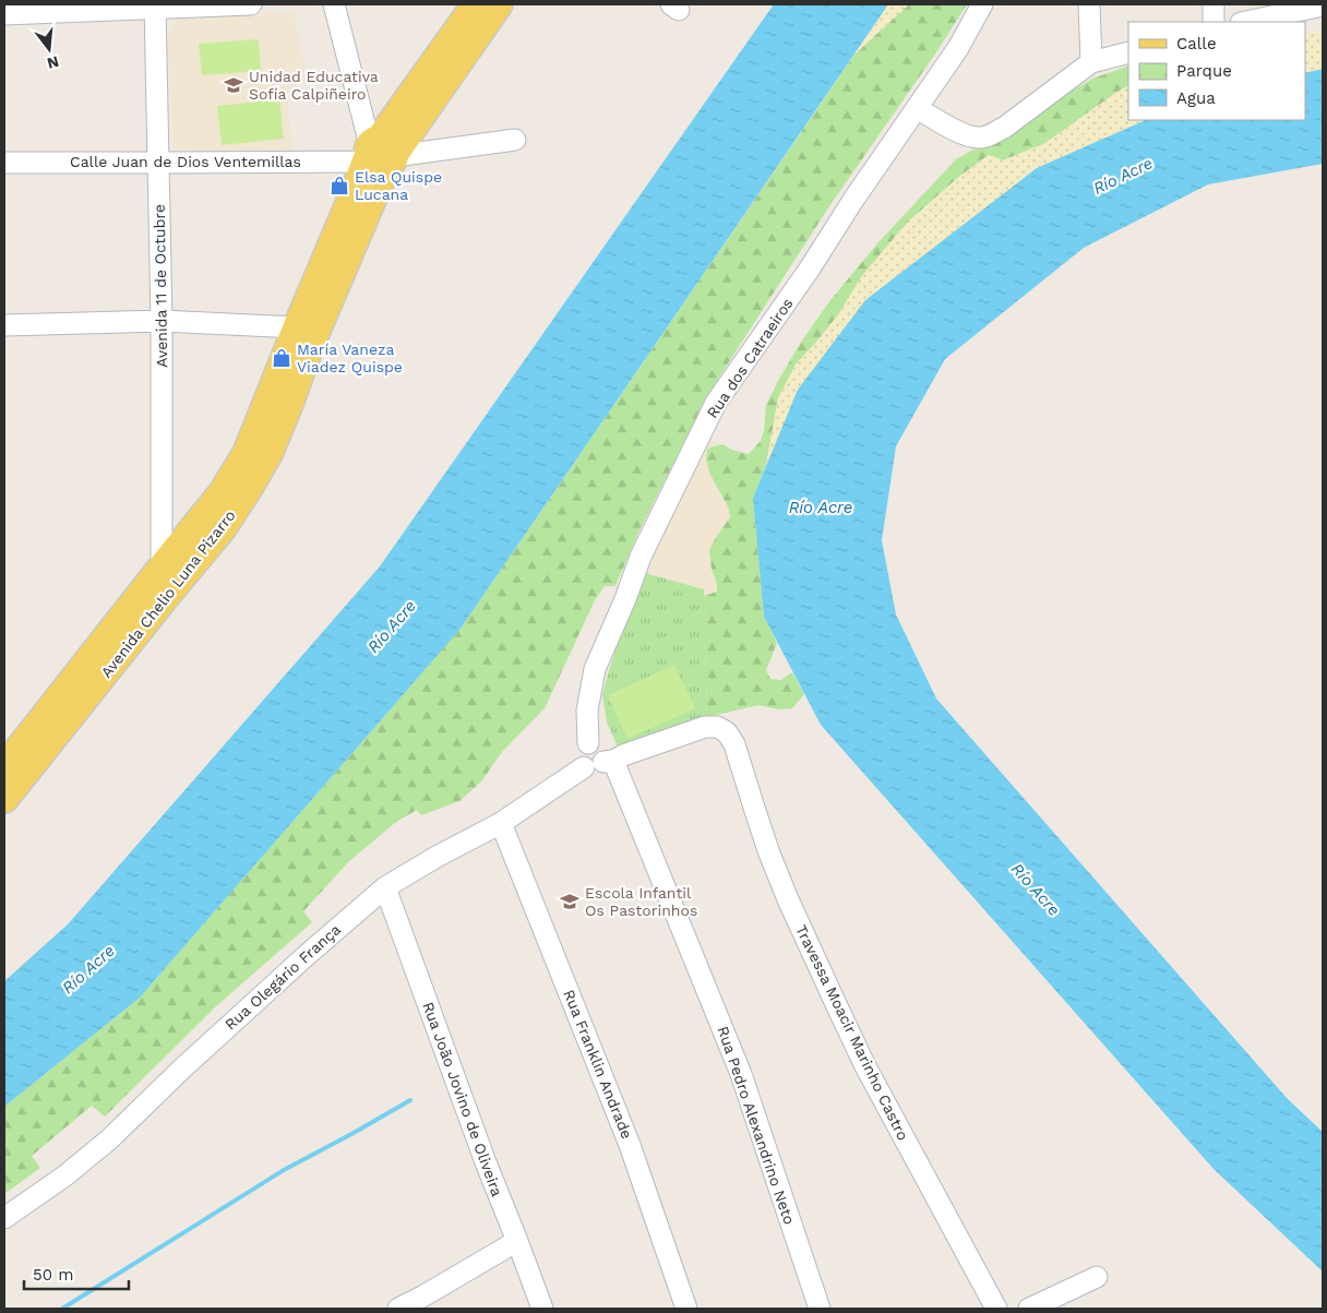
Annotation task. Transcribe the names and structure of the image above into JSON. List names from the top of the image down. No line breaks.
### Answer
{"streets":{"main road":["Avenida Chelio Luna Pizarro"],"street":["Calle Juan de Dios Ventemillas","Avenida 11 de Octubre","Rua dos Catraeiros","Rua Olegário França","Travessa Moacir Marinho Castro","Rua Franklin Andrade","Rua João Jovino de Oliveira","Rua Pedro Alexandrino Neto"]},"crossings":[["Calle Juan de Dios Ventemillas","Avenida 11 de Octubre"],["Calle Juan de Dios Ventemillas","Avenida Chelio Luna Pizarro"],["Avenida 11 de Octubre","Avenida Chelio Luna Pizarro"],["Rua dos Catraeiros","Rua Pedro Alexandrino Neto"],["Rua Olegário França","Travessa Moacir Marinho Castro"],["Rua Olegário França","Rua Franklin Andrade"],["Rua Olegário França","Rua João Jovino de Oliveira"],["Rua Olegário França","Rua Pedro Alexandrino Neto"]],"water":["Río Acre"],"places":{"school or university":["Unidad Educativa Sofía Calpiñeiro","Escola Infantil Os Pastorinhos"],"shop":["Elsa Quispe Lucana","María Vaneza Viadez Quispe"]},"legend":["Calle","Parque","Agua"],"scale_bar":"50 m","north":"bottom"}
